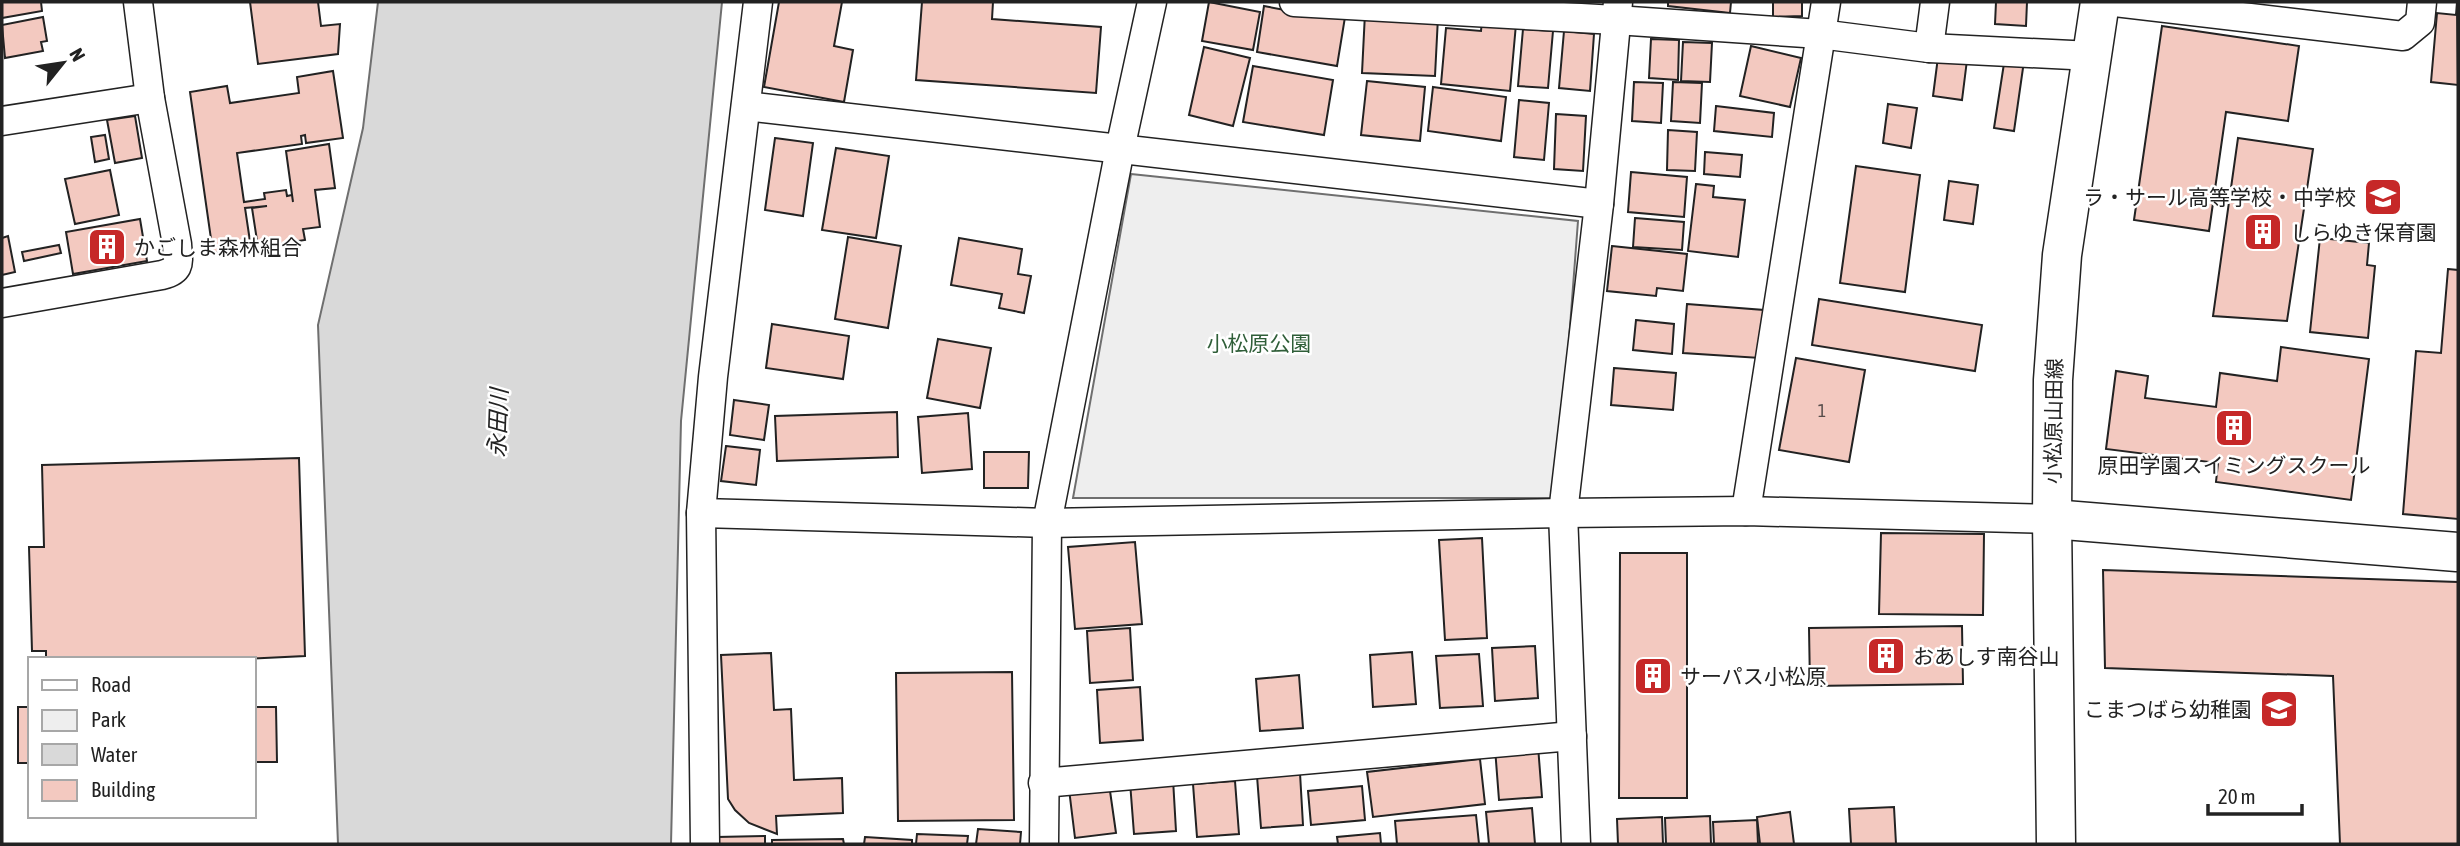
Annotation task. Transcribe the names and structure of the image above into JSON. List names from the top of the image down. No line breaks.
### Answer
{"streets":{"street":["小松原山田線"]},"water":["永田川"],"parks":["小松原公園"],"places":{"school or university":["ラ・サール高等学校・中学校","こまつばら幼稚園"],"building":["しらゆき保育園","かごしま森林組合","原田学園スイミングスクール","おあしす南谷山","サーパス小松原"]},"house_numbers":["1"],"legend":["Road","Park","Water","Building"],"scale_bar":"20 m","north":"top right"}
